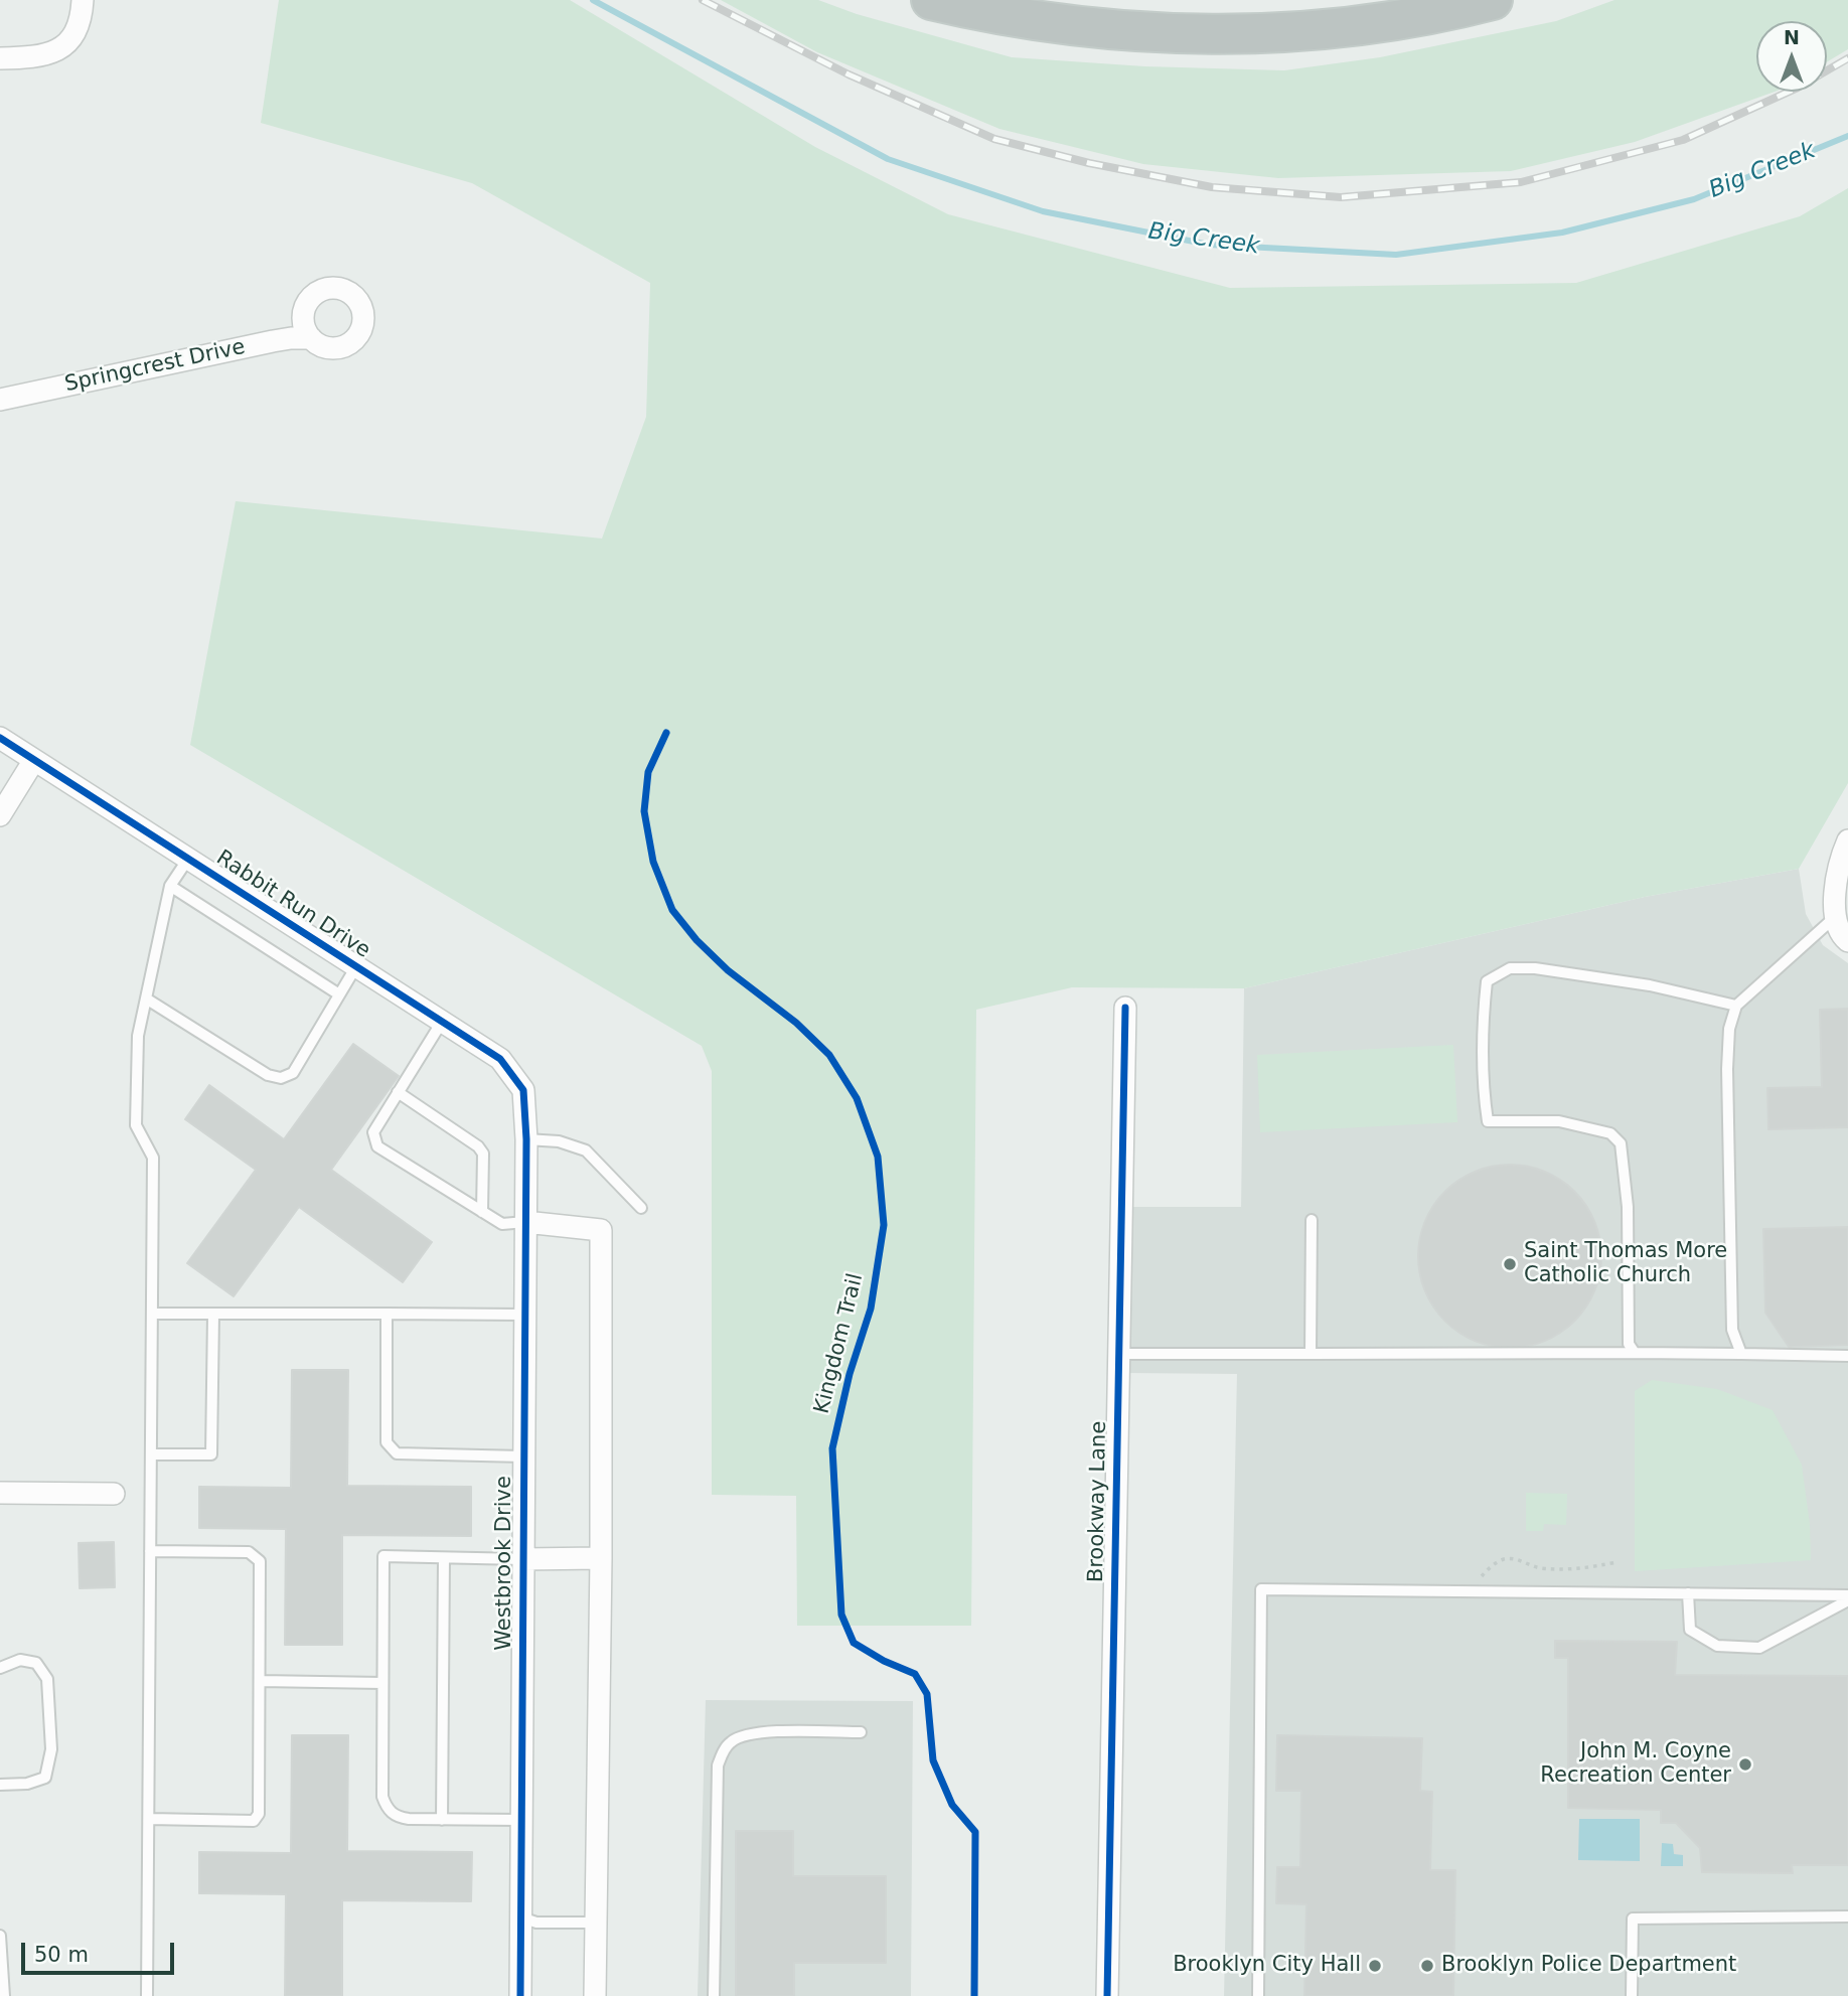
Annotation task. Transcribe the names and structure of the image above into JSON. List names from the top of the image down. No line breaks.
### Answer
{"streets":{"street":["Springcrest Drive","Rabbit Run Drive","Brookway Lane","Westbrook Drive"],"cycle path":["Kingdom Trail"]},"crossings":[["Rabbit Run Drive","Westbrook Drive"]],"water":["Big Creek"],"places":["Saint Thomas More Catholic Church","John M. Coyne Recreation Center","Brooklyn City Hall","Brooklyn Police Department"],"scale_bar":"50 m","north":"top"}
